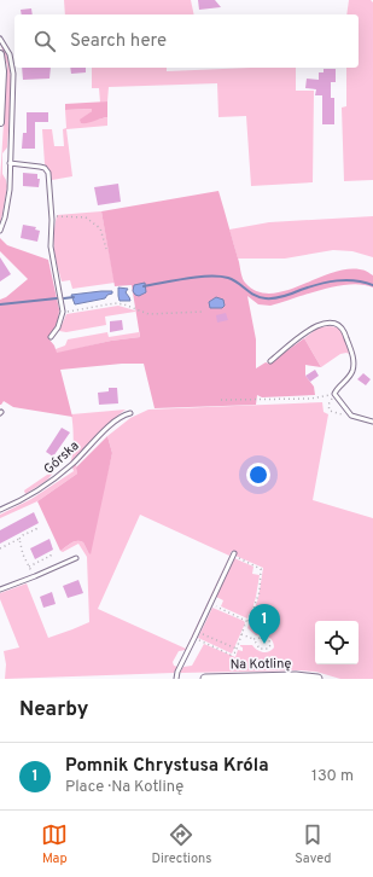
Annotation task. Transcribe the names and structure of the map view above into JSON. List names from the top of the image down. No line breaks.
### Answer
{"streets":{"street":["Na Kotlinę"],"lane":["Górska"]},"page":{"search":"Search here","pins":"1","heading":"Nearby","list":[{"mark":"1","name":"Pomnik Chrystusa Króla","note":"Place · Na Kotlinę","value":"130 m"}],"nav":["Map","Directions","Saved"]}}
